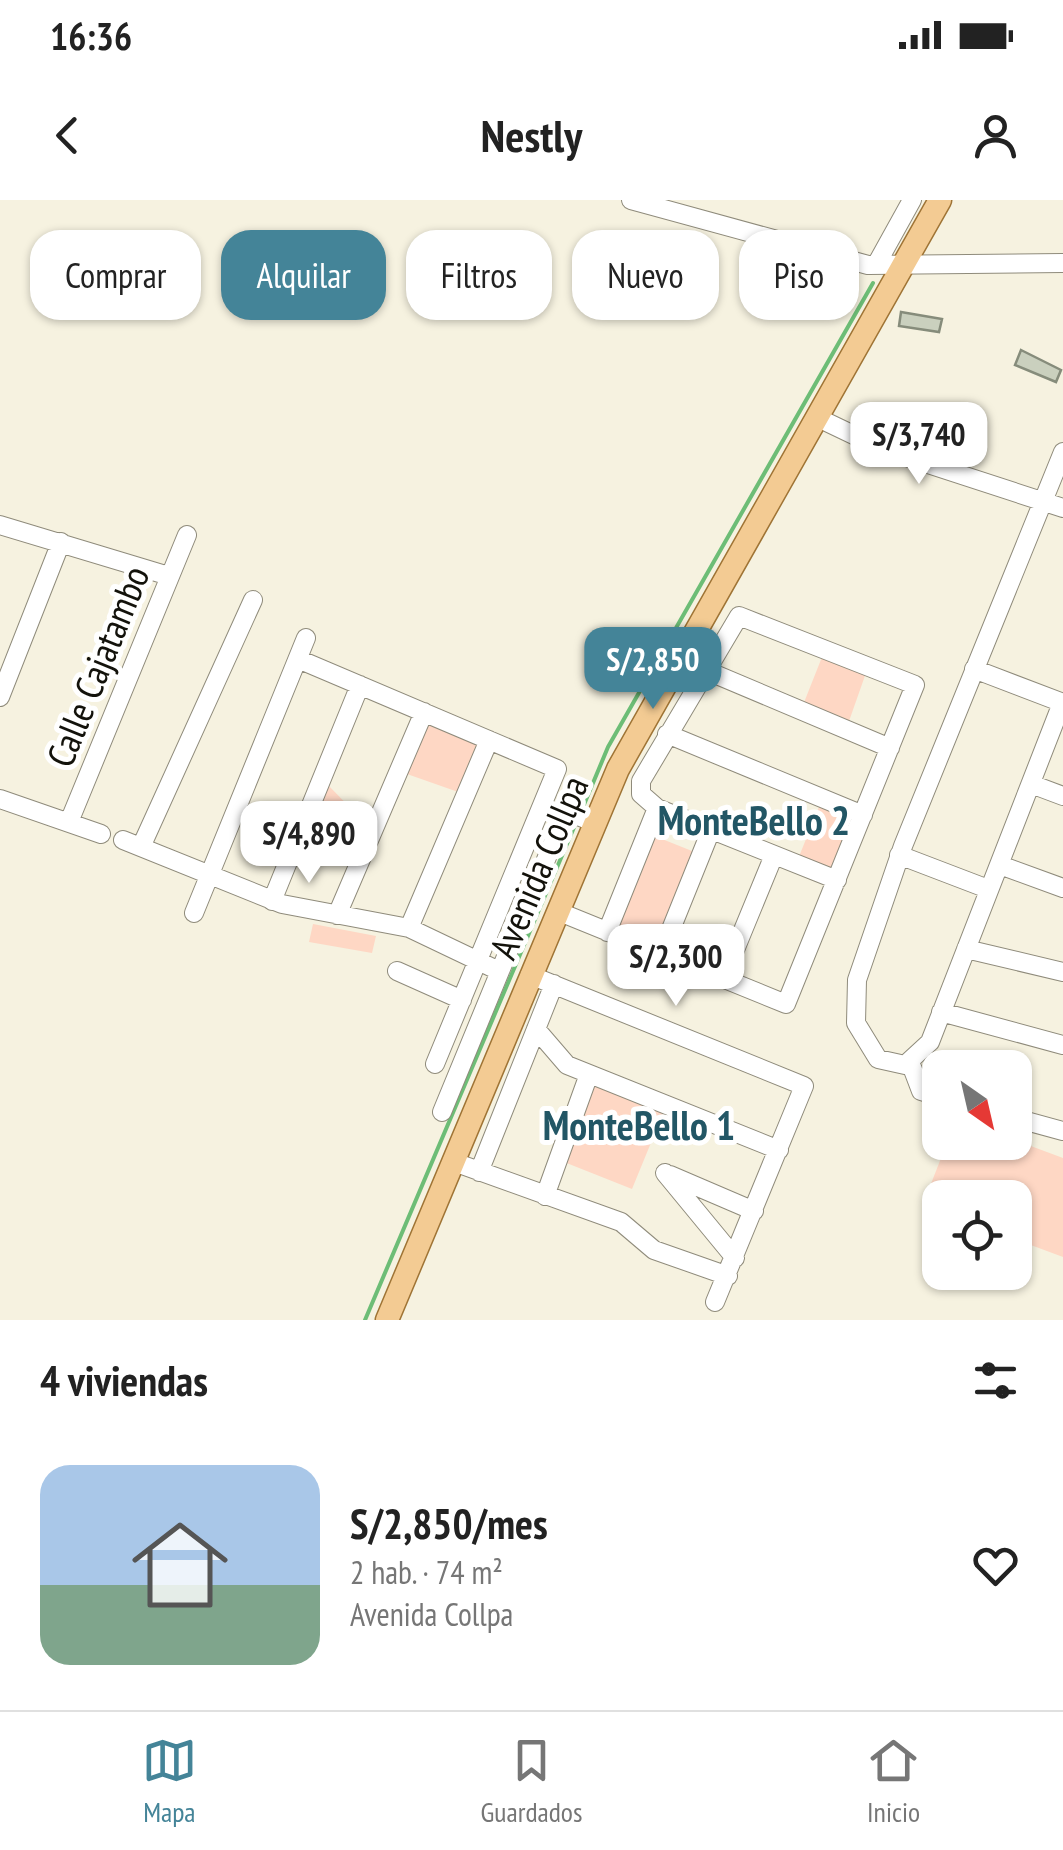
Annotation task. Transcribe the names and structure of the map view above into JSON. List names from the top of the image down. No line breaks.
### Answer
{"streets":{"main road":["Avenida Collpa"],"street":["Calle Cajatambo"]},"districts":["MonteBello 2","MonteBello 1"],"north":"bottom right","page":{"status":"16:36","header":"Nestly","chip":["Comprar","Alquilar","Filtros","Nuevo","Piso"],"price":["S/3,740","S/2,850","S/4,890","S/2,300"],"heading":"4 viviendas","list":[{"name":"S/2,850/mes","note":"2 hab. · 74 m² · Avenida Collpa"}],"tabs":["Mapa","Guardados","Inicio"]}}
